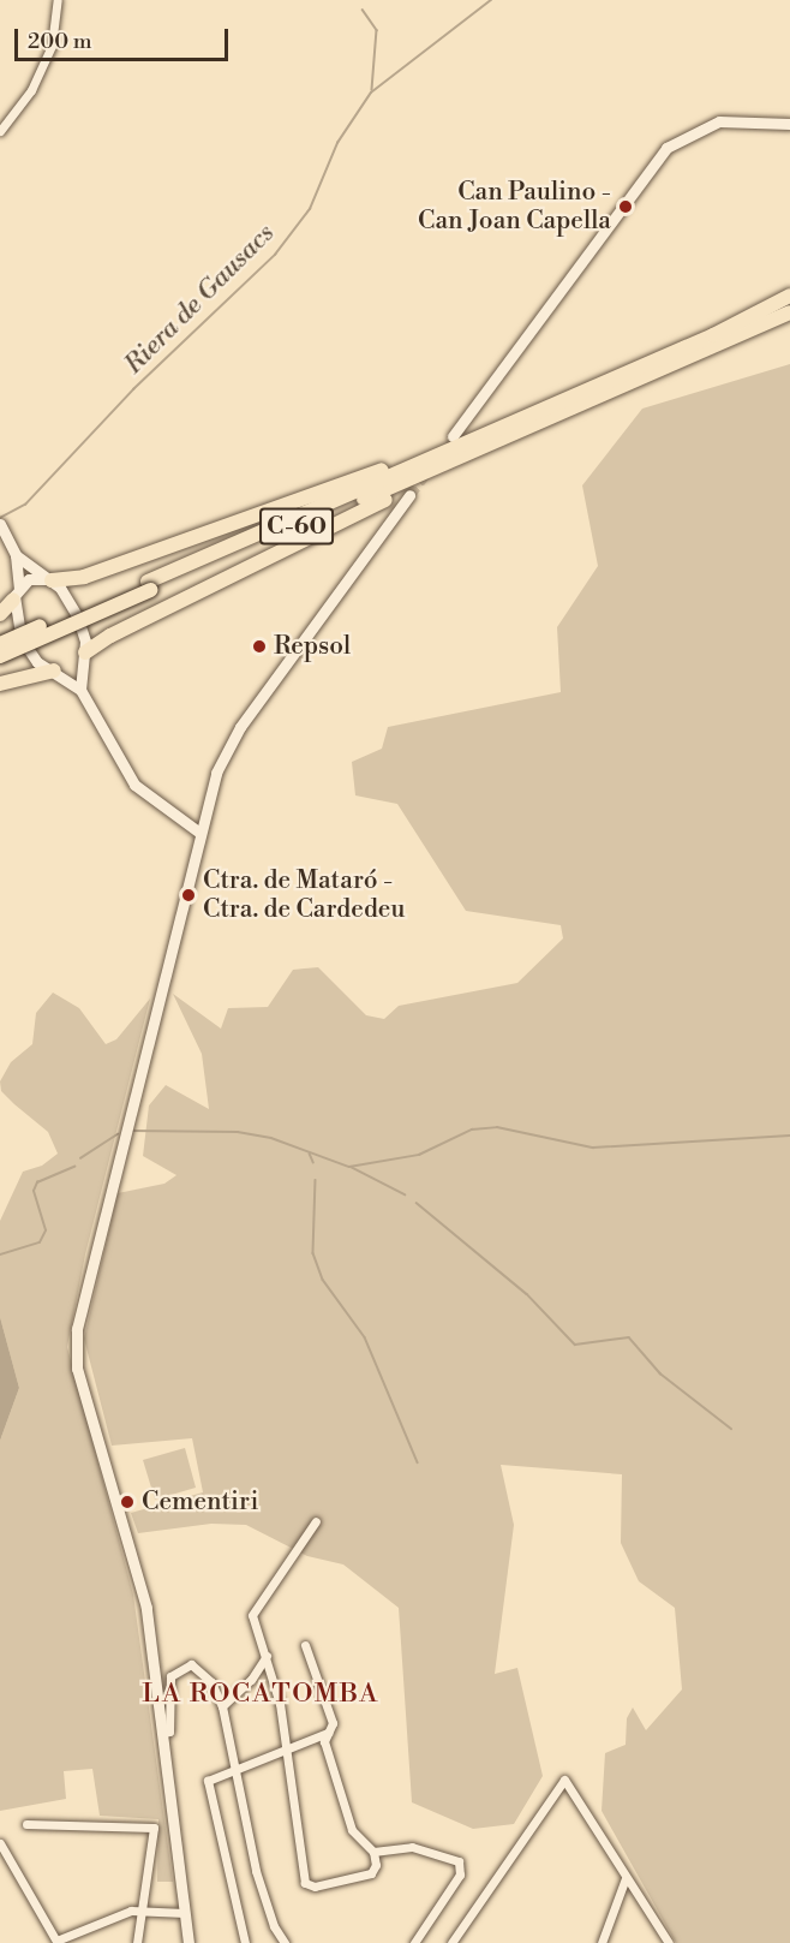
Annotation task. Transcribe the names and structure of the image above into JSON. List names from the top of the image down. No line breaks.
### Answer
{"streets":{"highway":["C-60"]},"districts":["LA ROCATOMBA"],"water":["Riera de Gausacs"],"places":["Can Paulino - Can Joan Capella","Repsol","Ctra. de Mataró - Ctra. de Cardedeu","Cementiri"],"scale_bar":"200 m"}
